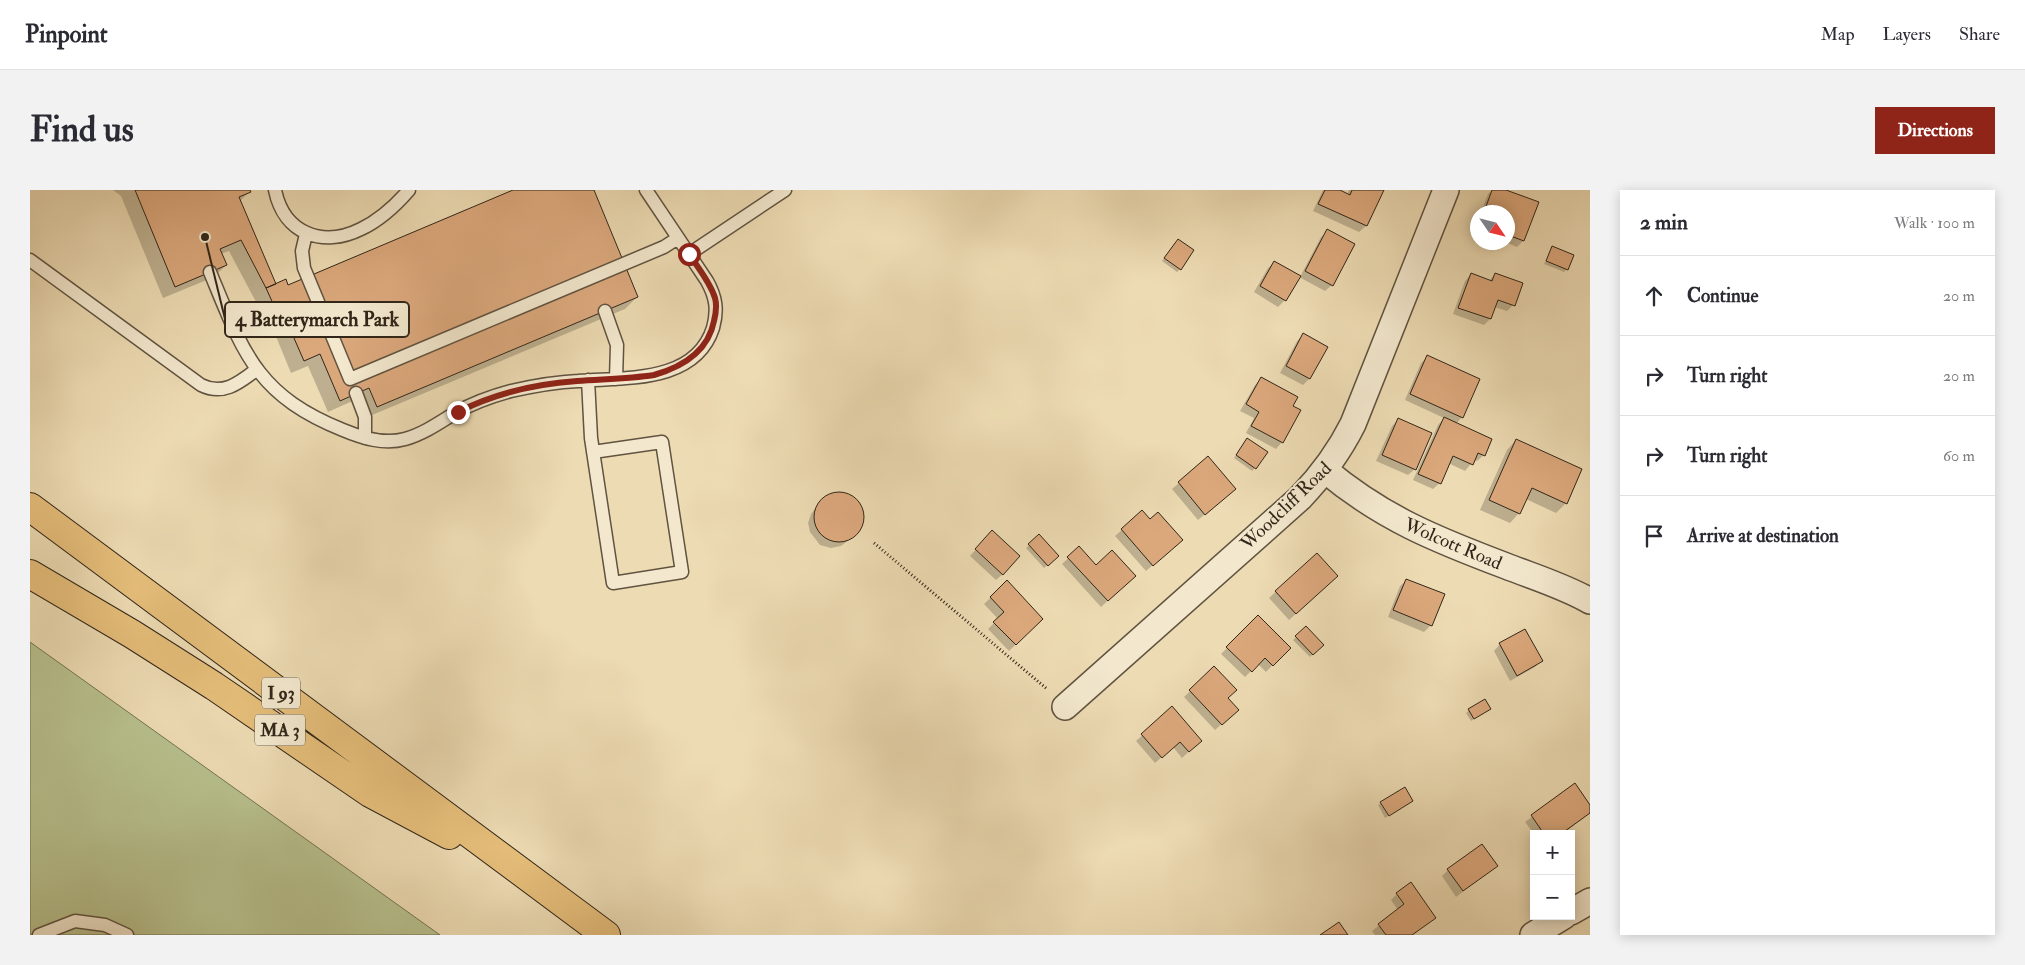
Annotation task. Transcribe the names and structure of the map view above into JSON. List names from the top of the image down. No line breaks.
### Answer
{"streets":{"highway":["I 93","MA 3"],"street":["Woodcliff Road","Wolcott Road"]},"crossings":[["Woodcliff Road","Wolcott Road"],["I 93","MA 3"]],"places":["4 Batterymarch Park"],"north":"bottom right","page":{"header":"Pinpoint","nav":["Map","Layers","Share"],"buttons":"Directions","title":"Find us","heading":["2 min","Walk · 100 m"],"list":[["Continue","20 m"],["Turn right","20 m"],["Turn right","60 m"],"Arrive at destination"],"map_buttons":["+","−"]}}
